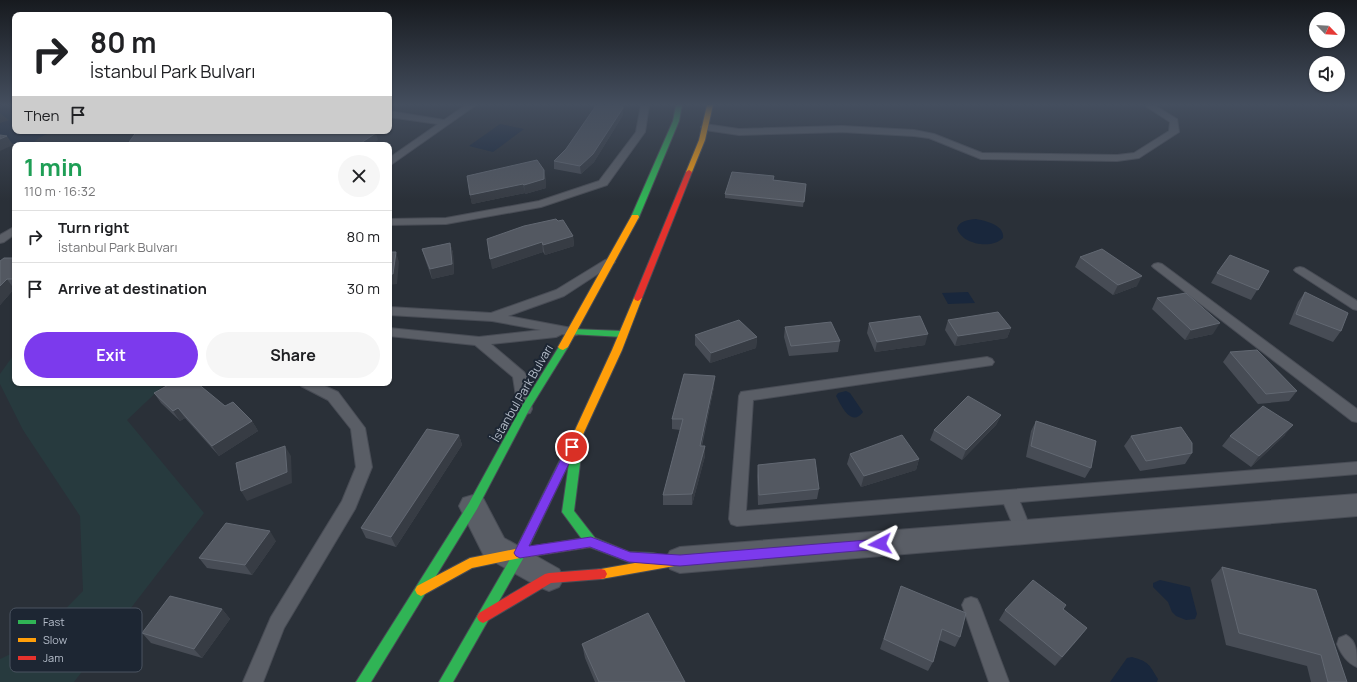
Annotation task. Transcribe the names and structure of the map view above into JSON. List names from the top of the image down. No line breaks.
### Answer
{"streets":{"main road":["İstanbul Park Bulvarı"]},"legend":["Fast","Slow","Jam"],"north":"bottom right","page":{"turn":["80 m","İstanbul Park Bulvarı"],"then":"Then","heading":["1 min","110 m · 16:32"],"list":[{"name":"Turn right","note":"İstanbul Park Bulvarı","value":"80 m"},{"name":"Arrive at destination","value":"30 m"}],"buttons":["Exit","Share"]}}
